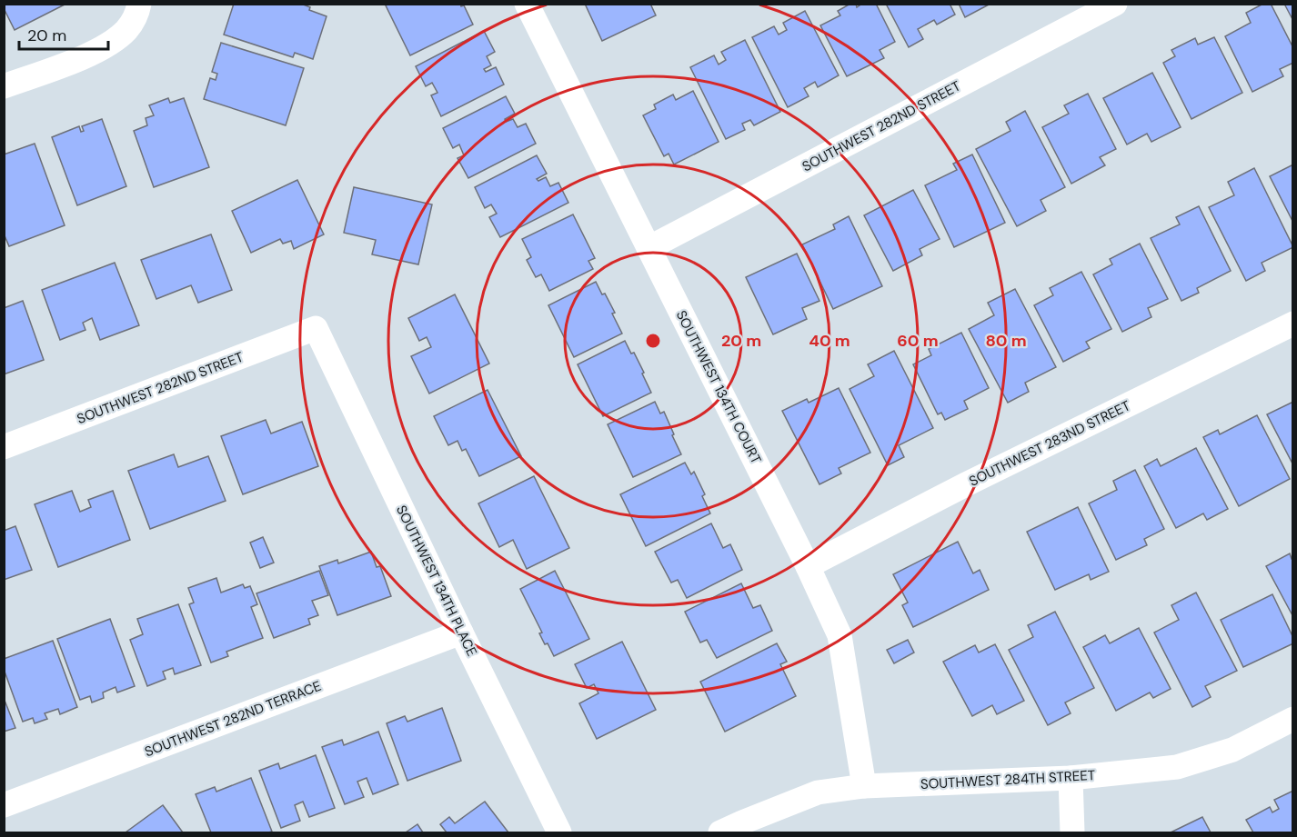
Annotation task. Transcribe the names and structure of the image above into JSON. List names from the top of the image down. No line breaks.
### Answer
{"streets":{"street":["SOUTHWEST 282ND STREET","SOUTHWEST 134TH COURT","SOUTHWEST 283ND STREET","SOUTHWEST 134TH PLACE","SOUTHWEST 282ND TERRACE","SOUTHWEST 284TH STREET"]},"crossings":[["SOUTHWEST 282ND STREET","SOUTHWEST 134TH COURT"],["SOUTHWEST 282ND STREET","SOUTHWEST 134TH PLACE"],["SOUTHWEST 134TH COURT","SOUTHWEST 283ND STREET"],["SOUTHWEST 134TH COURT","SOUTHWEST 284TH STREET"],["SOUTHWEST 134TH PLACE","SOUTHWEST 282ND TERRACE"]],"scale_bar":"20 m","rings":["20 m","40 m","60 m","80 m"]}
